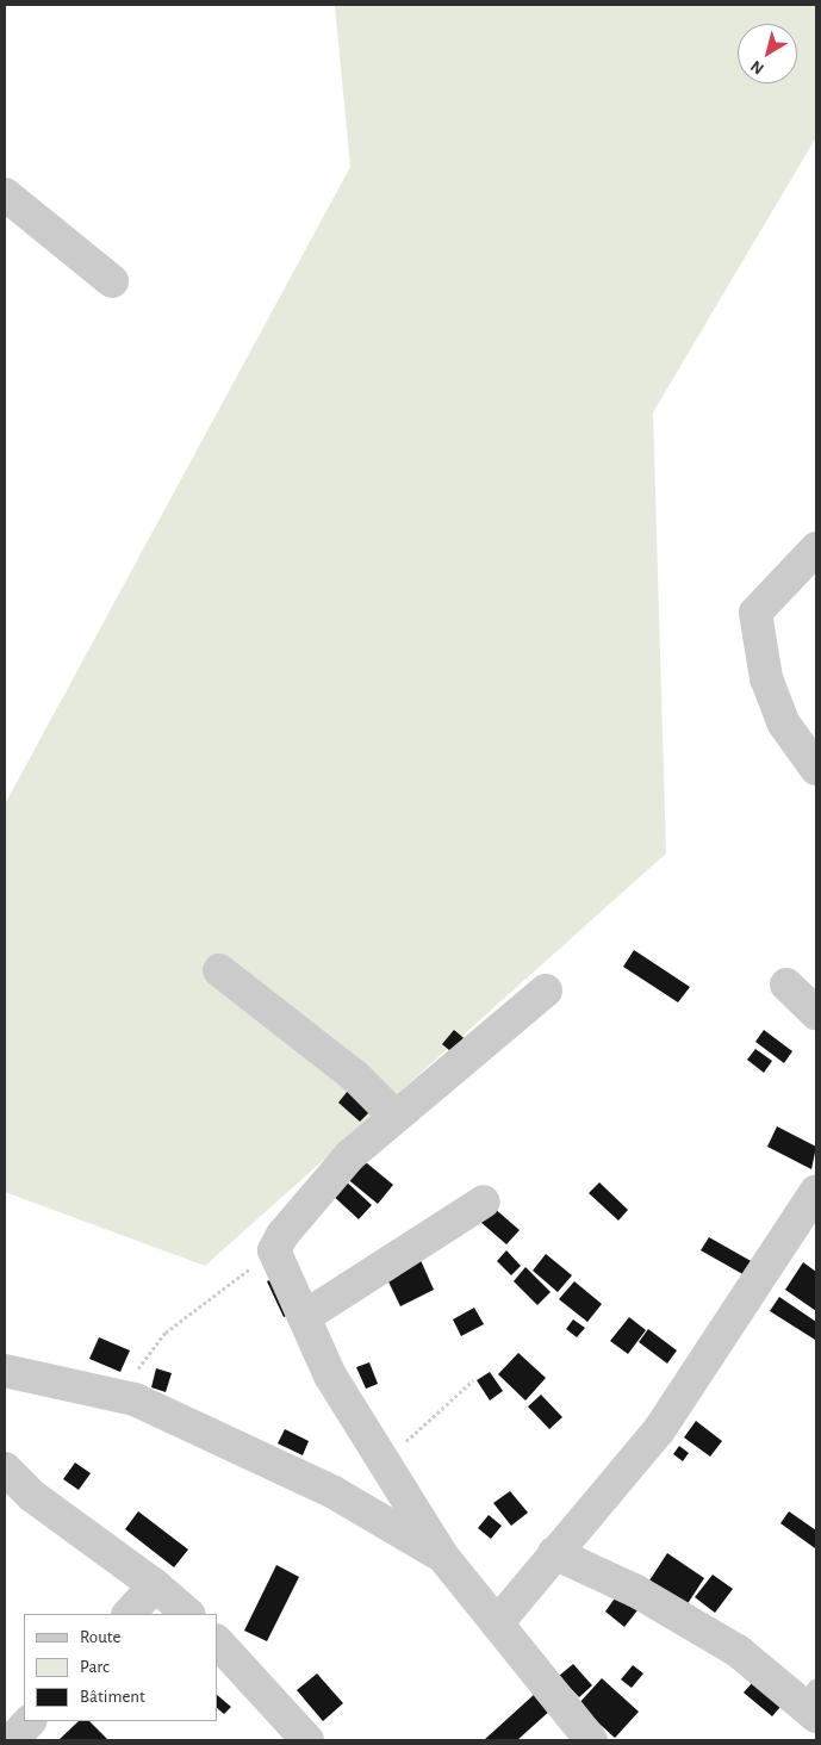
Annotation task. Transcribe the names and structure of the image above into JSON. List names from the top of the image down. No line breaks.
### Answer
{"legend":["Route","Parc","Bâtiment"],"north":"bottom left"}
